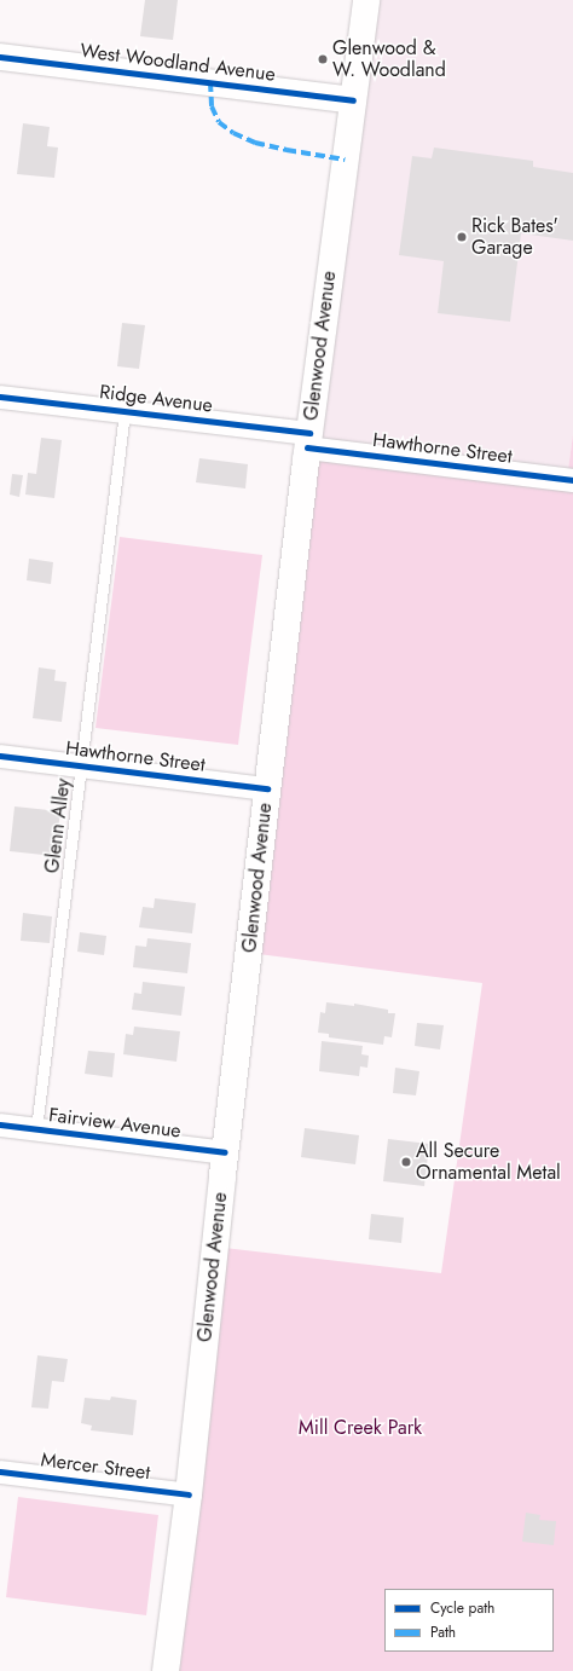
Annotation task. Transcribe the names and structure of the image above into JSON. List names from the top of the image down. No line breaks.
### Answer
{"streets":{"main road":["West Woodland Avenue","Glenwood Avenue"],"street":["Ridge Avenue","Hawthorne Street","Fairview Avenue","Mercer Street"],"lane":["Glenn Alley"]},"crossings":[["West Woodland Avenue","Glenwood Avenue"],["Glenwood Avenue","Ridge Avenue"],["Glenwood Avenue","Hawthorne Street"],["Glenwood Avenue","Fairview Avenue"],["Glenwood Avenue","Mercer Street"],["Ridge Avenue","Hawthorne Street"],["Ridge Avenue","Glenn Alley"],["Hawthorne Street","Glenn Alley"],["Glenn Alley","Fairview Avenue"]],"parks":["Mill Creek Park"],"places":["Glenwood & W. Woodland","Rick Bates' Garage","All Secure Ornamental Metal"],"legend":["Cycle path","Path"]}
